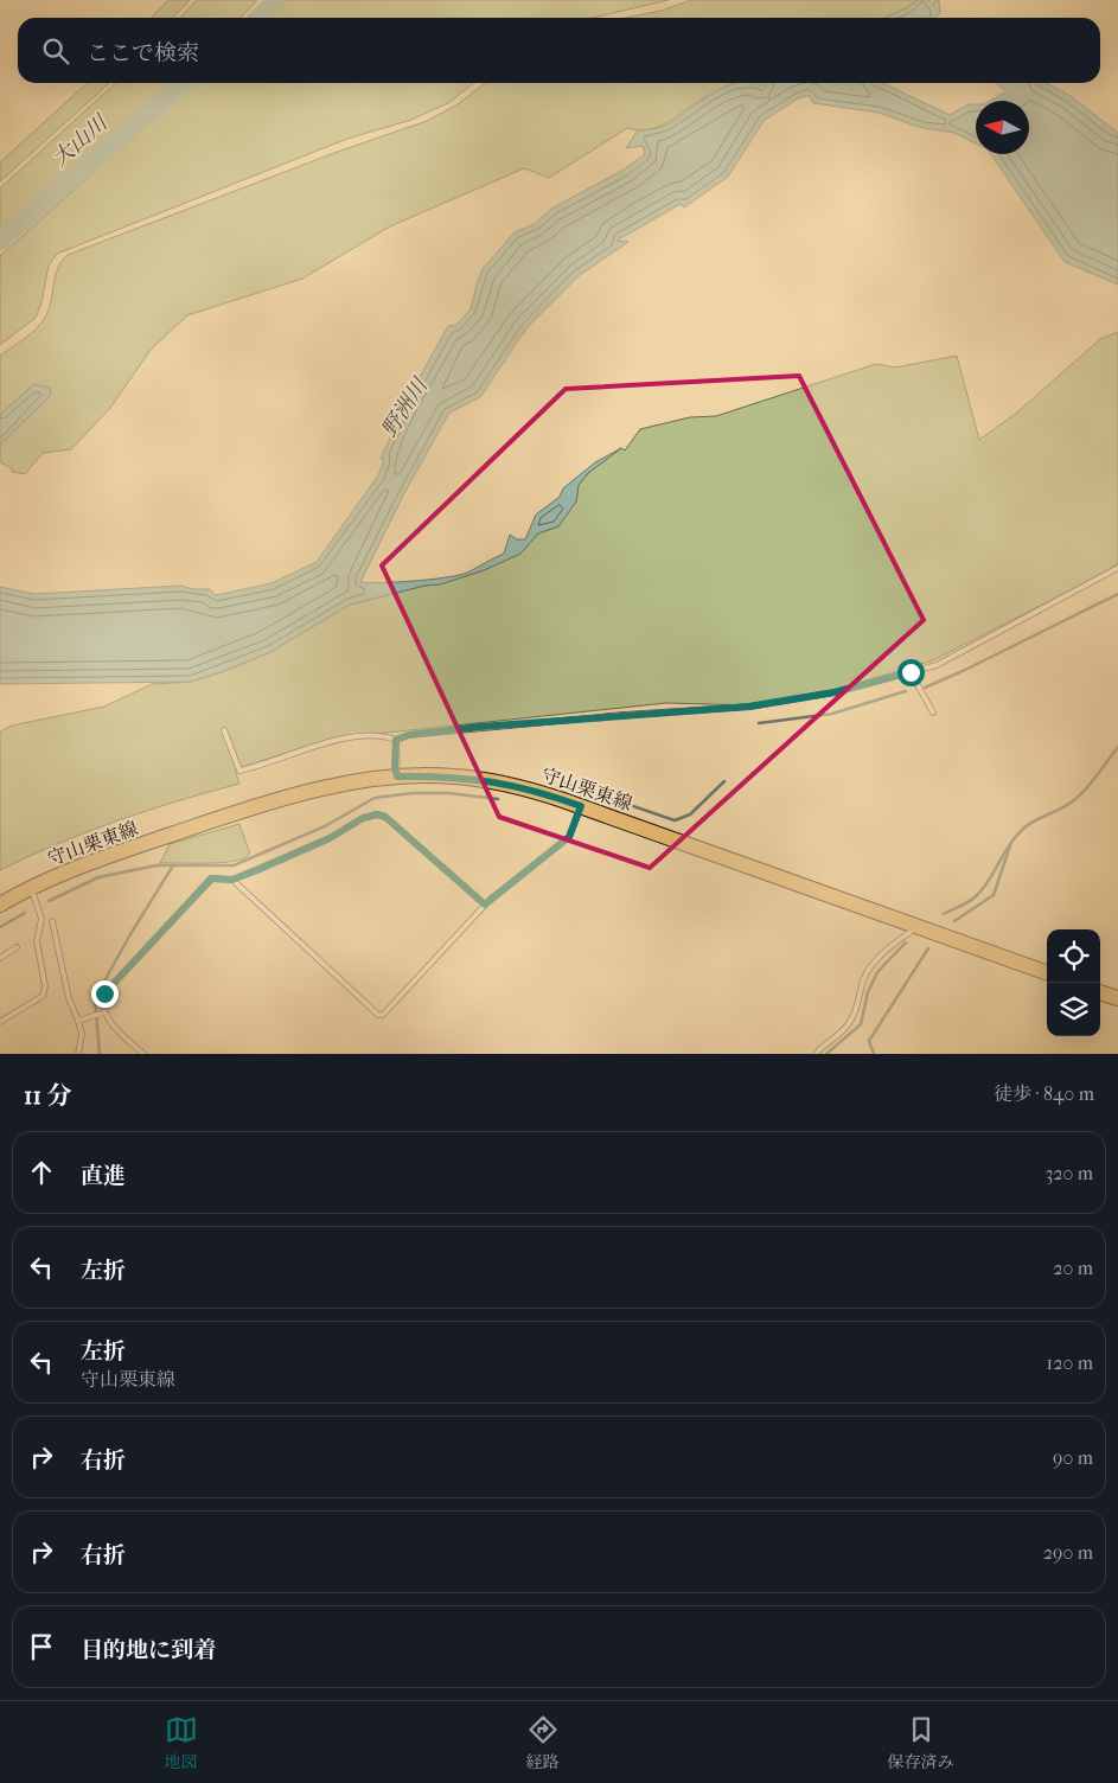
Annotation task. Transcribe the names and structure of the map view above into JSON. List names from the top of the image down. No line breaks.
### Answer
{"streets":{"main road":["守山栗東線"]},"water":["大山川","野洲川"],"north":"left","page":{"search":"ここで検索","heading":["11 分","徒歩 · 840 m"],"list":[["直進","320 m"],["左折","20 m"],["左折","守山栗東線","120 m"],["右折","90 m"],["右折","290 m"],"目的地に到着"],"nav":["地図","経路","保存済み"]}}
